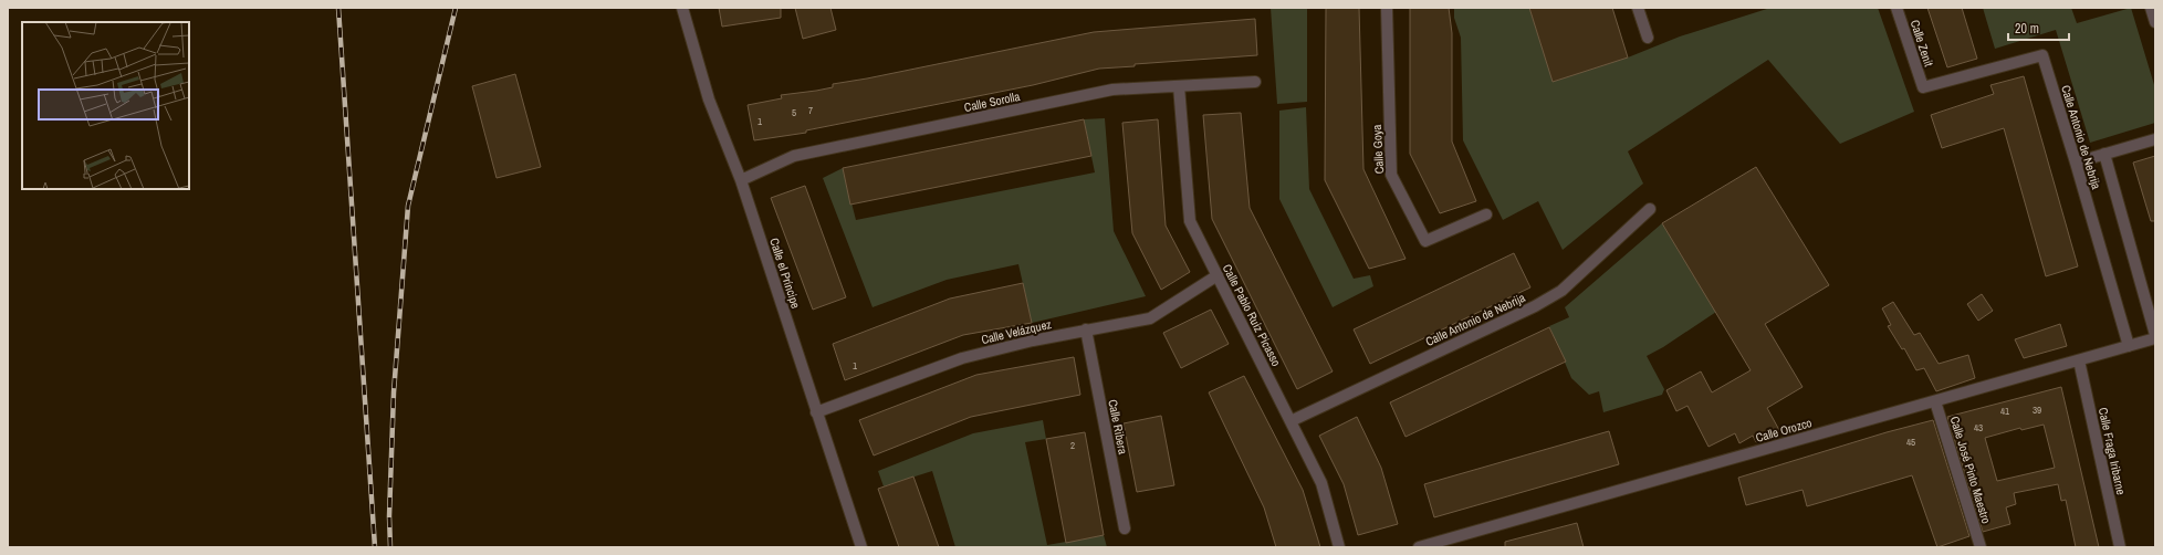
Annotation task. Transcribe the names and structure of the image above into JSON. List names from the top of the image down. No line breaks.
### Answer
{"streets":{"street":["Calle Zenit","Calle Sorolla","Calle Antonio de Nebrija","Calle Goya","Calle el Príncipe","Calle Pablo Ruiz Picasso","Calle Velázquez","Calle Ribera","Calle Orozco","Calle Fraga Iribarne","Calle José Pinto Maestro"]},"crossings":[["Calle Zenit","Calle Antonio de Nebrija"],["Calle Sorolla","Calle el Príncipe"],["Calle Sorolla","Calle Pablo Ruiz Picasso"],["Calle Antonio de Nebrija","Calle Pablo Ruiz Picasso"],["Calle Antonio de Nebrija","Calle Orozco"],["Calle el Príncipe","Calle Velázquez"],["Calle Pablo Ruiz Picasso","Calle Velázquez"],["Calle Velázquez","Calle Ribera"],["Calle Orozco","Calle Fraga Iribarne"],["Calle Orozco","Calle José Pinto Maestro"]],"house_numbers":["7","5","1","1","39","41","43","45","2"],"scale_bar":"20 m"}
